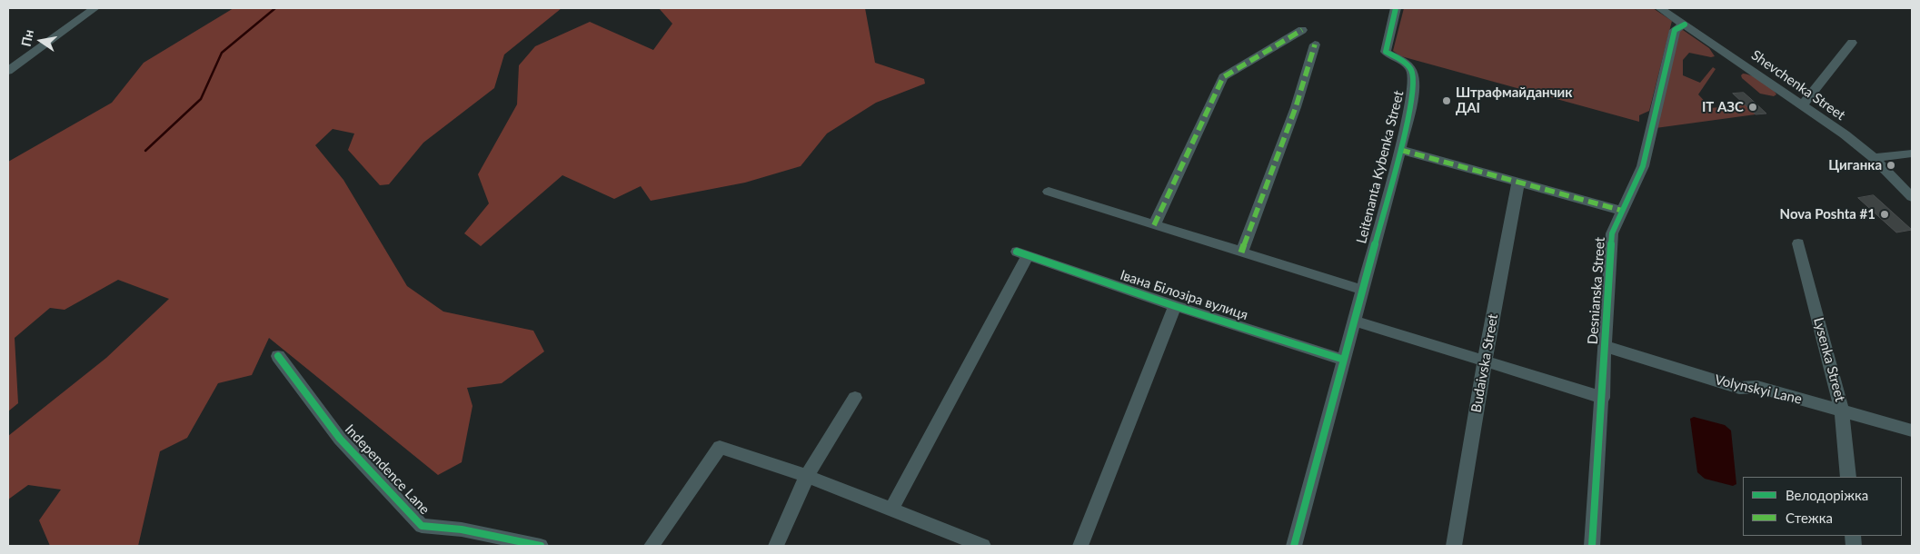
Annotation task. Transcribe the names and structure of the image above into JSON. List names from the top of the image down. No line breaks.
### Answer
{"streets":{"street":["Shevchenka Street","Leitenanta Kybenka Street","Desnianska Street","Івана Білозіра вулиця","Lysenka Street","Budaivska Street","Volynskyi Lane","Independence Lane"]},"crossings":[["Shevchenka Street","Desnianska Street"],["Desnianska Street","Volynskyi Lane"],["Lysenka Street","Volynskyi Lane"]],"places":["Штрафмайданчик ДАІ","ІТ АЗС","Циганка","Nova Poshta #1"],"legend":["Велодоріжка","Стежка"],"north":"left"}
